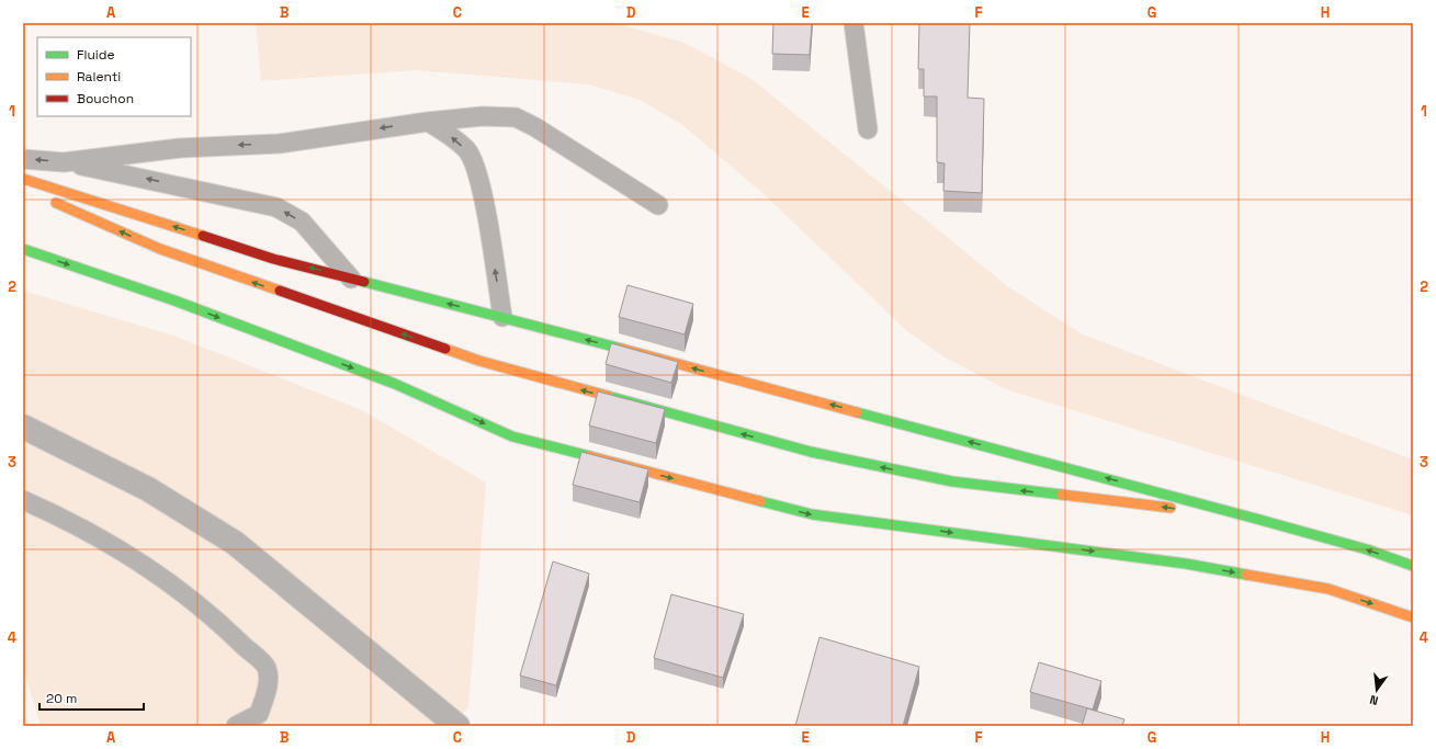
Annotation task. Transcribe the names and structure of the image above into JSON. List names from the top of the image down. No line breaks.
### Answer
{"legend":["Fluide","Ralenti","Bouchon"],"scale_bar":"20 m","north":"bottom","grid":{"columns":["A","B","C","D","E","F","G","H"],"rows":["1","2","3","4"]}}
